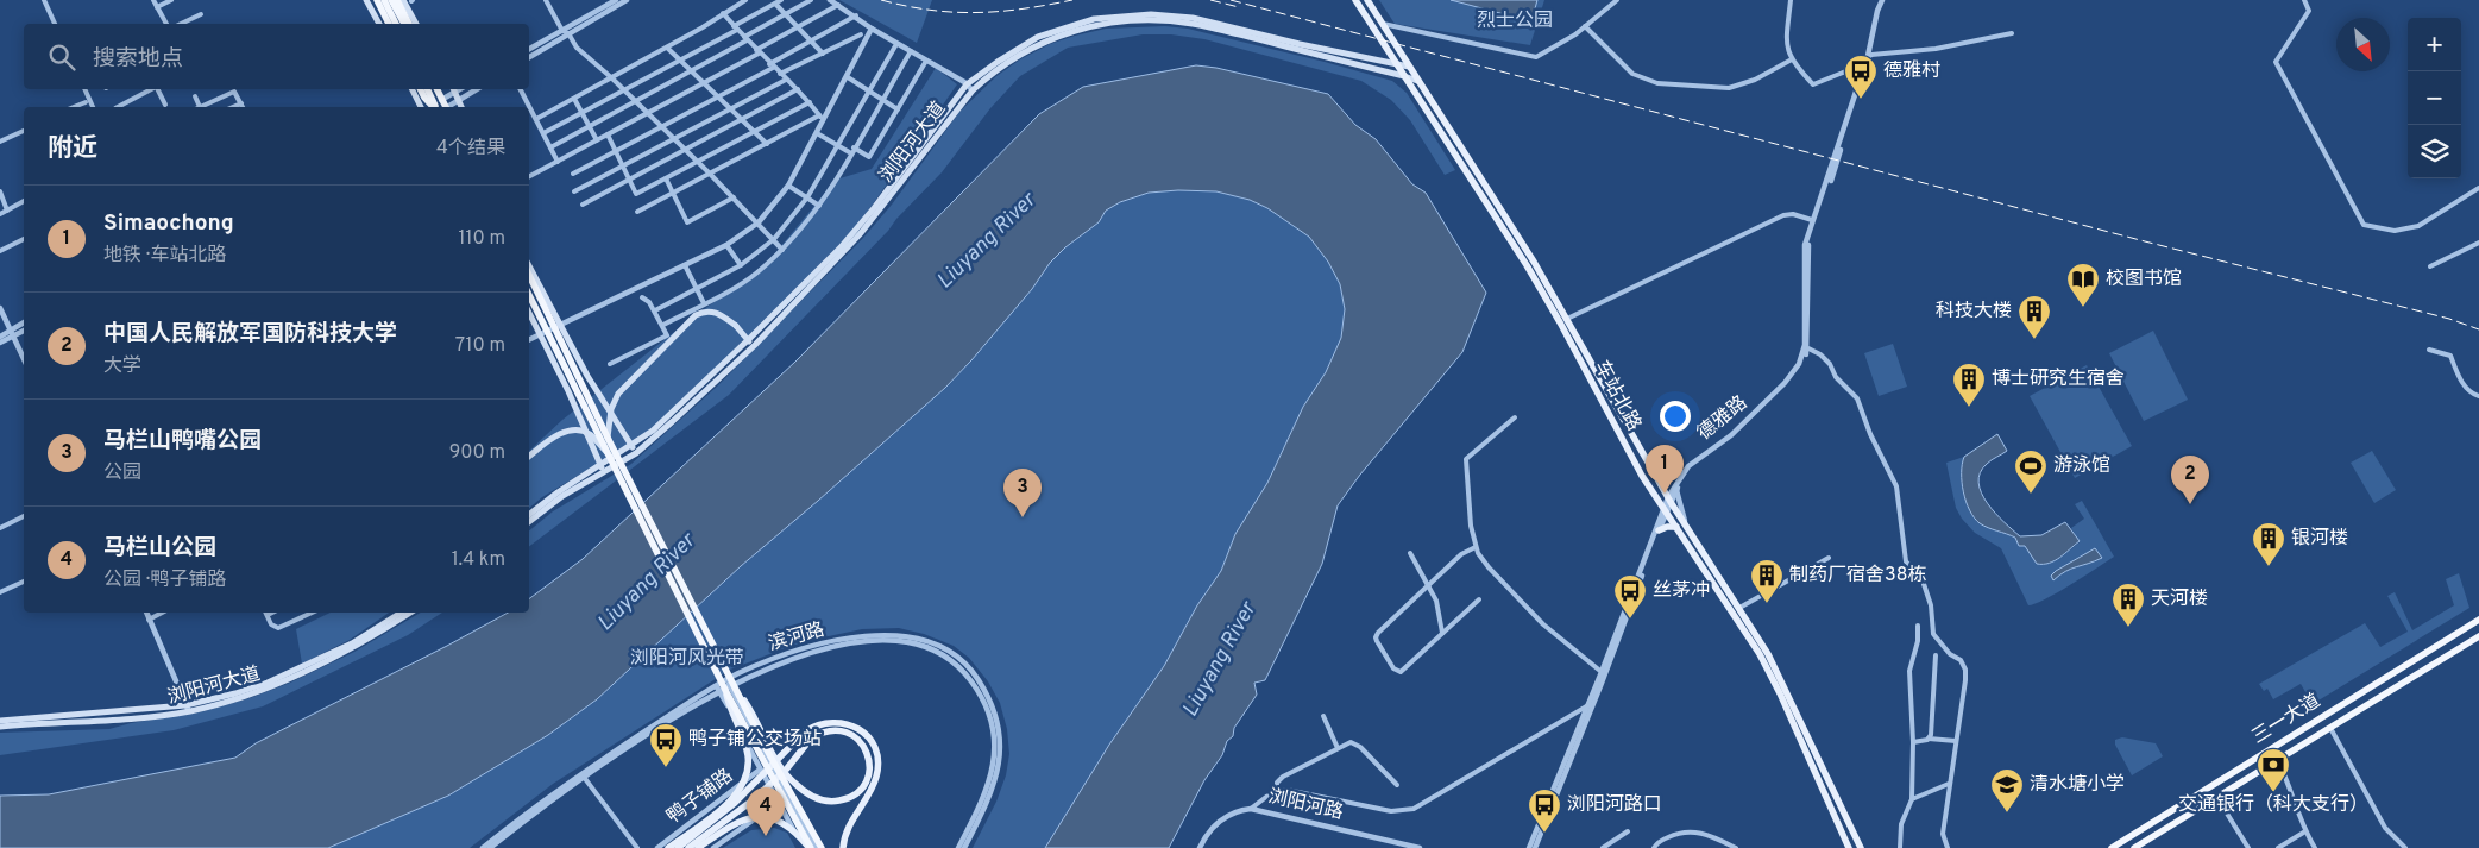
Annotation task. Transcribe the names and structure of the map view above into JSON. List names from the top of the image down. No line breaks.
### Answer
{"streets":{"highway":["三一大道"],"main road":["浏阳河大道","车站北路"],"street":["德雅路","滨河路","鸭子铺路","浏阳河路"]},"crossings":[["浏阳河大道","车站北路"],["车站北路","德雅路"]],"water":["Liuyang River"],"parks":["烈士公园","浏阳河风光带"],"places":{"bus stop":["德雅村","丝茅冲","鸭子铺公交场站","浏阳河路口"],"library":["校图书馆"],"building":["科技大楼","博士研究生宿舍","银河楼","制药厂宿舍38栋","天河楼"],"sports":["游泳馆"],"bank":["交通银行（科大支行）"],"school or university":["清水塘小学"]},"north":"bottom right","page":{"map_buttons":["+","−"],"search":"搜索地点","heading":["附近","4个结果"],"list":[{"mark":"1","name":"Simaochong","note":"地铁 · 车站北路","value":"110 m"},{"mark":"2","name":"中国人民解放军国防科技大学","note":"大学","value":"710 m"},{"mark":"3","name":"马栏山鸭嘴公园","note":"公园","value":"900 m"},{"mark":"4","name":"马栏山公园","note":"公园 · 鸭子铺路","value":"1.4 km"}],"pins":["1","2","3","4"]}}
